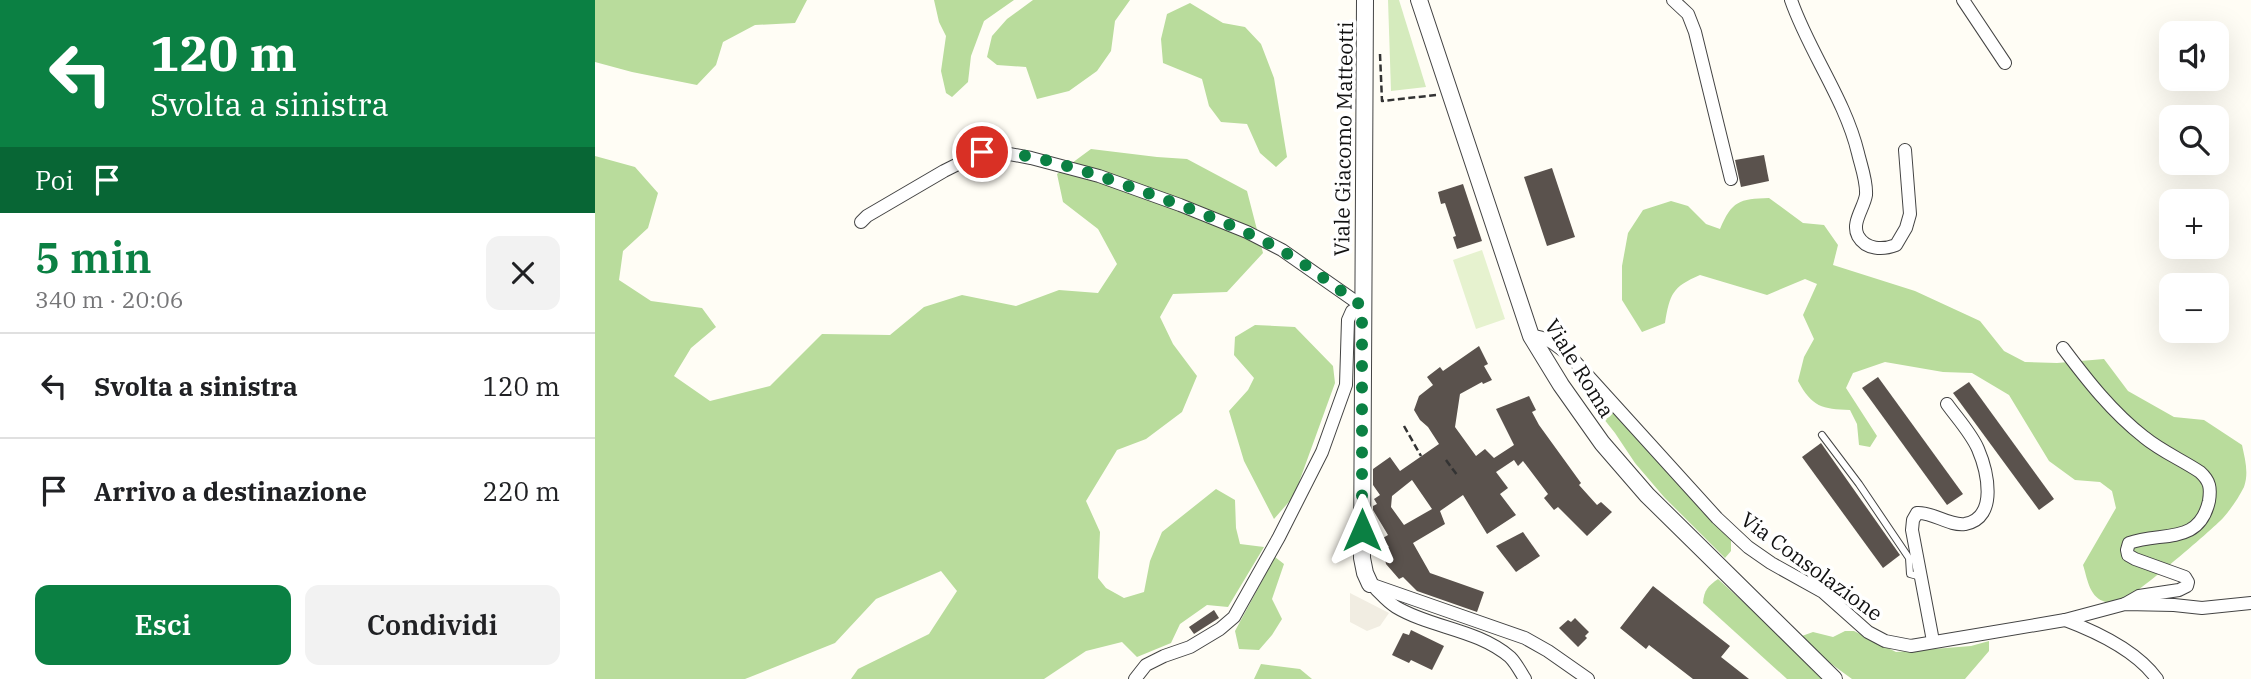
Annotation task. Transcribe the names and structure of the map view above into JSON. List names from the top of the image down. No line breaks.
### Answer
{"streets":{"street":["Viale Giacomo Matteotti","Viale Roma","Via Consolazione"]},"crossings":[["Viale Roma","Via Consolazione"]],"page":{"turn":["120 m","Svolta a sinistra"],"map_buttons":["+","−"],"then":"Poi","heading":["5 min","340 m · 20:06"],"list":[{"name":"Svolta a sinistra","value":"120 m"},{"name":"Arrivo a destinazione","value":"220 m"}],"buttons":["Esci","Condividi"]}}
